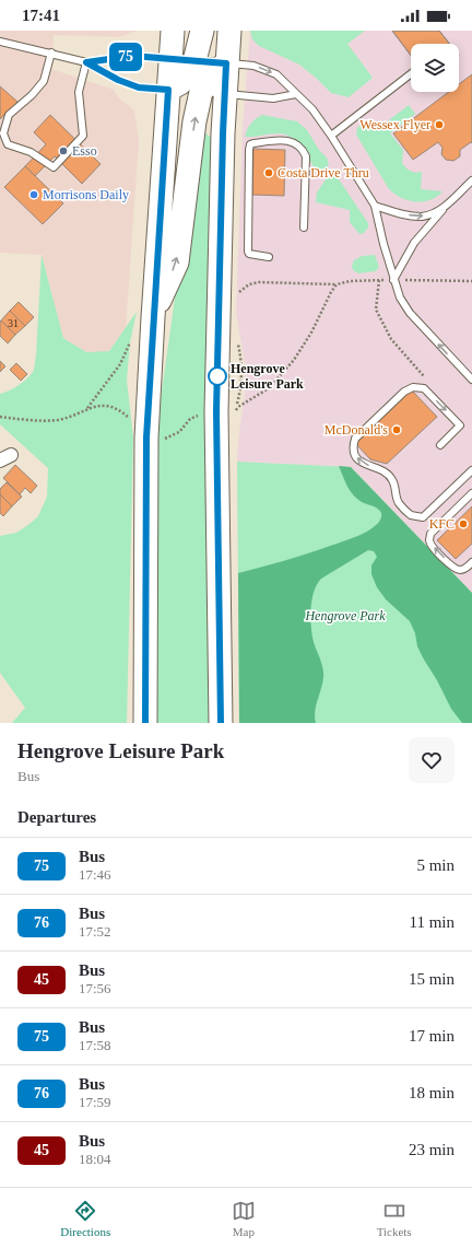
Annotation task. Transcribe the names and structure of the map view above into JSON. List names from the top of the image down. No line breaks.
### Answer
{"parks":["Hengrove Park"],"places":["Wessex Flyer","Esso","Costa Drive Thru","Morrisons Daily","Hengrove Leisure Park","McDonald's","KFC"],"lines":["bus line 75"],"house_numbers":["31"],"page":{"status":"17:41","on_map":"75","heading":[["Hengrove Leisure Park","Bus"],"Departures"],"list":[{"mark":"75","name":"Bus","note":"17:46","value":"5 min"},{"mark":"76","name":"Bus","note":"17:52","value":"11 min"},{"mark":"45","name":"Bus","note":"17:56","value":"15 min"},{"mark":"75","name":"Bus","note":"17:58","value":"17 min"},{"mark":"76","name":"Bus","note":"17:59","value":"18 min"},{"mark":"45","name":"Bus","note":"18:04","value":"23 min"}],"tabs":["Directions","Map","Tickets"]}}
